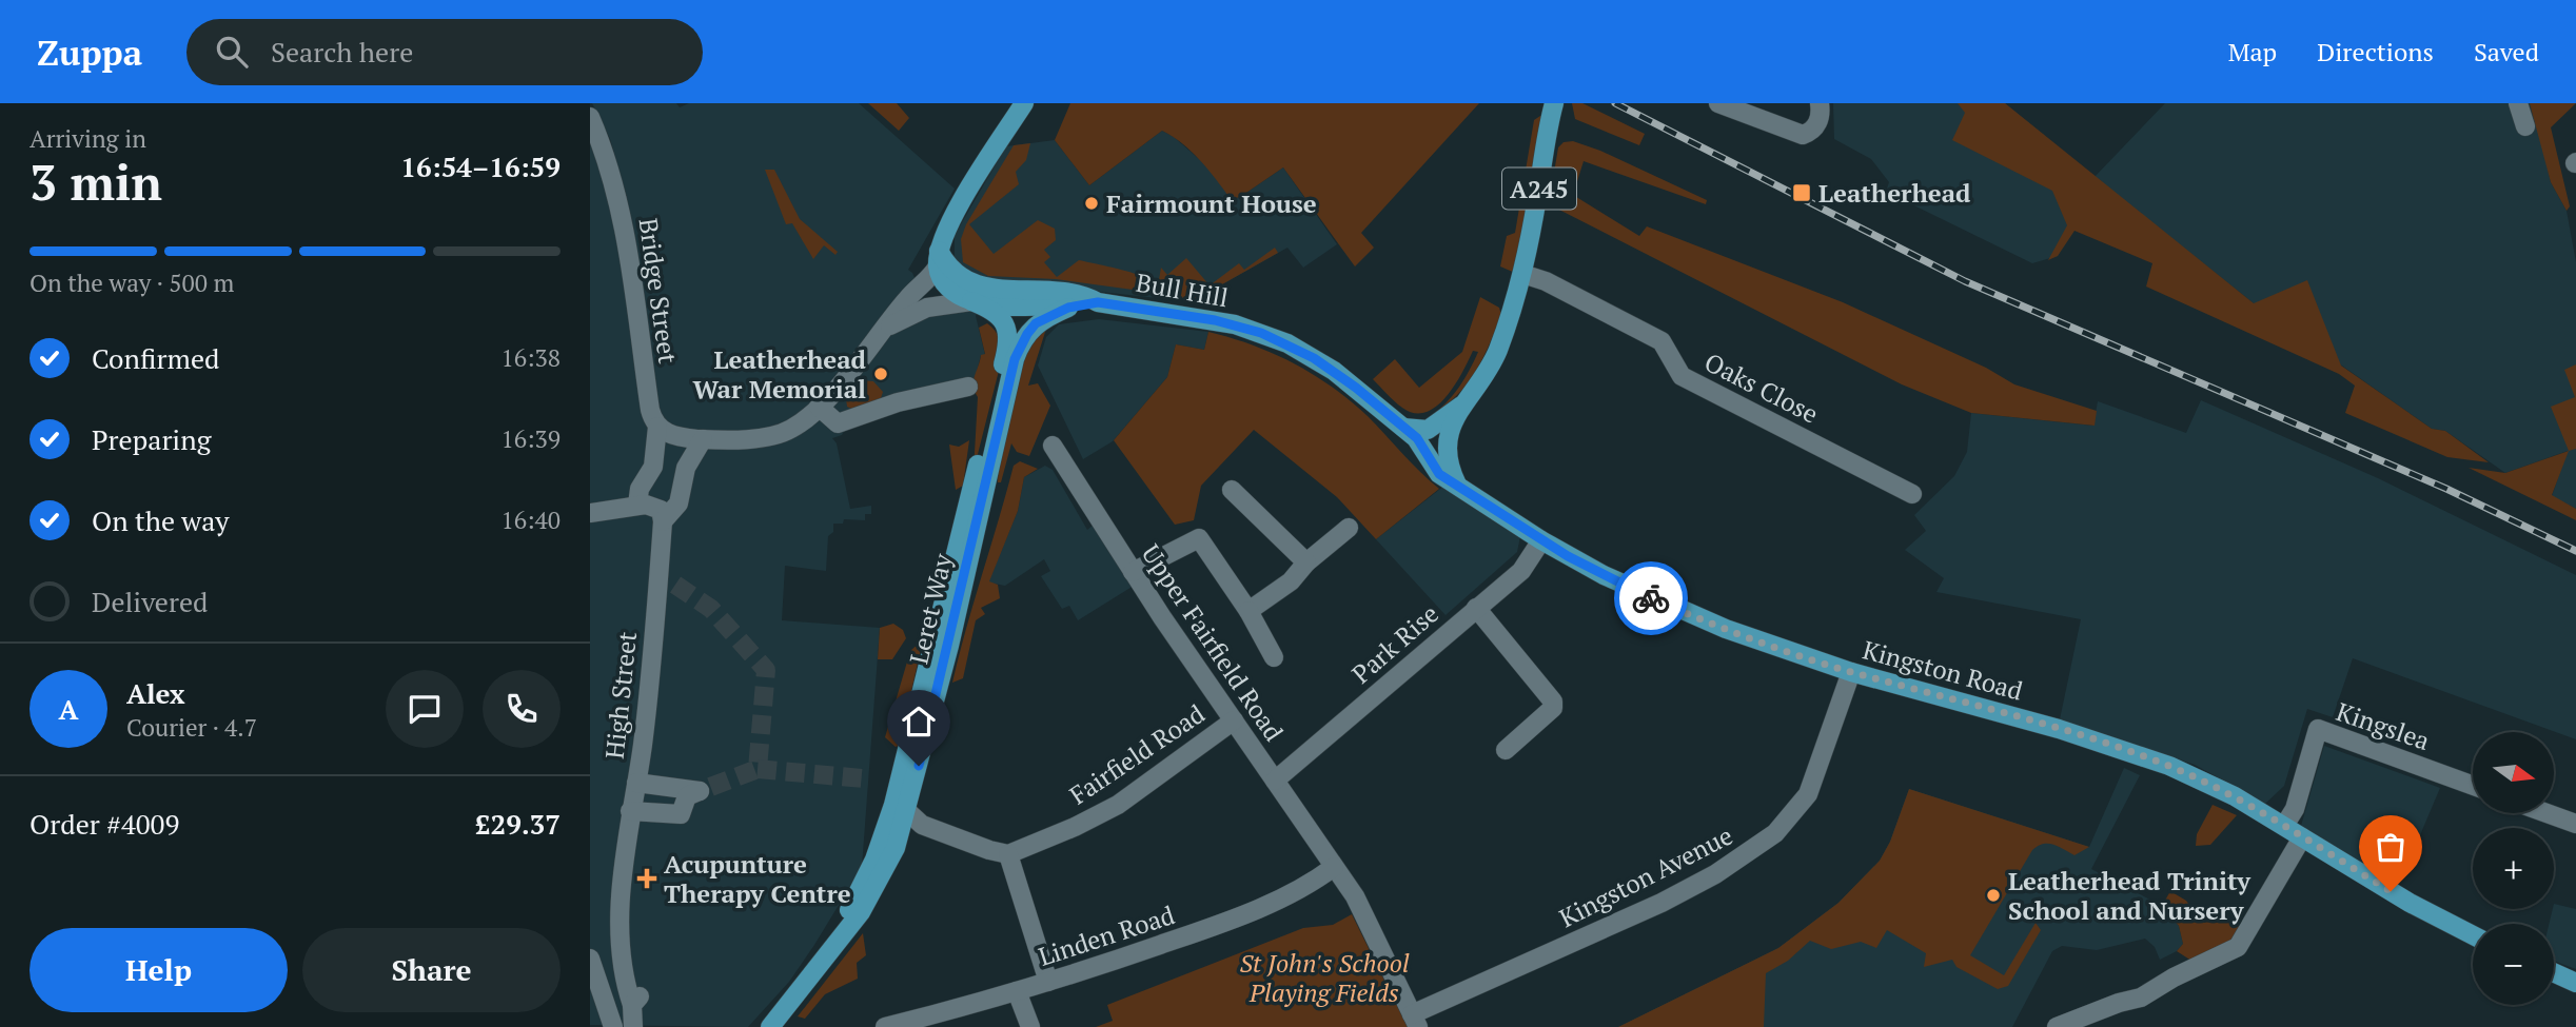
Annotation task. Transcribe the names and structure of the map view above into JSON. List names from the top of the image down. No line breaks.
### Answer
{"streets":{"main road":["A245","Bull Hill","Leret Way","Kingston Road"],"street":["Bridge Street","Oaks Close","Upper Fairfield Road","Park Rise","High Street","Kingslea","Fairfield Road","Kingston Avenue","Linden Road"]},"crossings":[["A245","Bull Hill"],["A245","Oaks Close"],["A245","Kingston Road"],["Bull Hill","Leret Way"],["Bull Hill","Kingston Road"],["Upper Fairfield Road","Park Rise"],["Upper Fairfield Road","Fairfield Road"],["Upper Fairfield Road","Kingston Avenue"],["Upper Fairfield Road","Linden Road"],["Park Rise","Kingston Road"],["Kingston Road","Kingslea"],["Kingston Road","Kingston Avenue"]],"parks":["St John's School Playing Fields"],"places":{"transit":["Leatherhead"],"other":["Fairmount House","Leatherhead War Memorial","Leatherhead Trinity School and Nursery"],"health":["Acupunture Therapy Centre"]},"north":"right","page":{"header":"Zuppa","search":"Search here","nav":["Map","Directions","Saved"],"heading":["3 min","Arriving in","16:54–16:59"],"panel":["Alex","Courier · 4.7","Order #4009","£29.37"],"bar":"On the way · 500 m","list":[["Confirmed","16:38"],["Preparing","16:39"],["On the way","16:40"],"Delivered"],"round":"A","map_buttons":["+","−"],"buttons":["Help","Share"]}}
